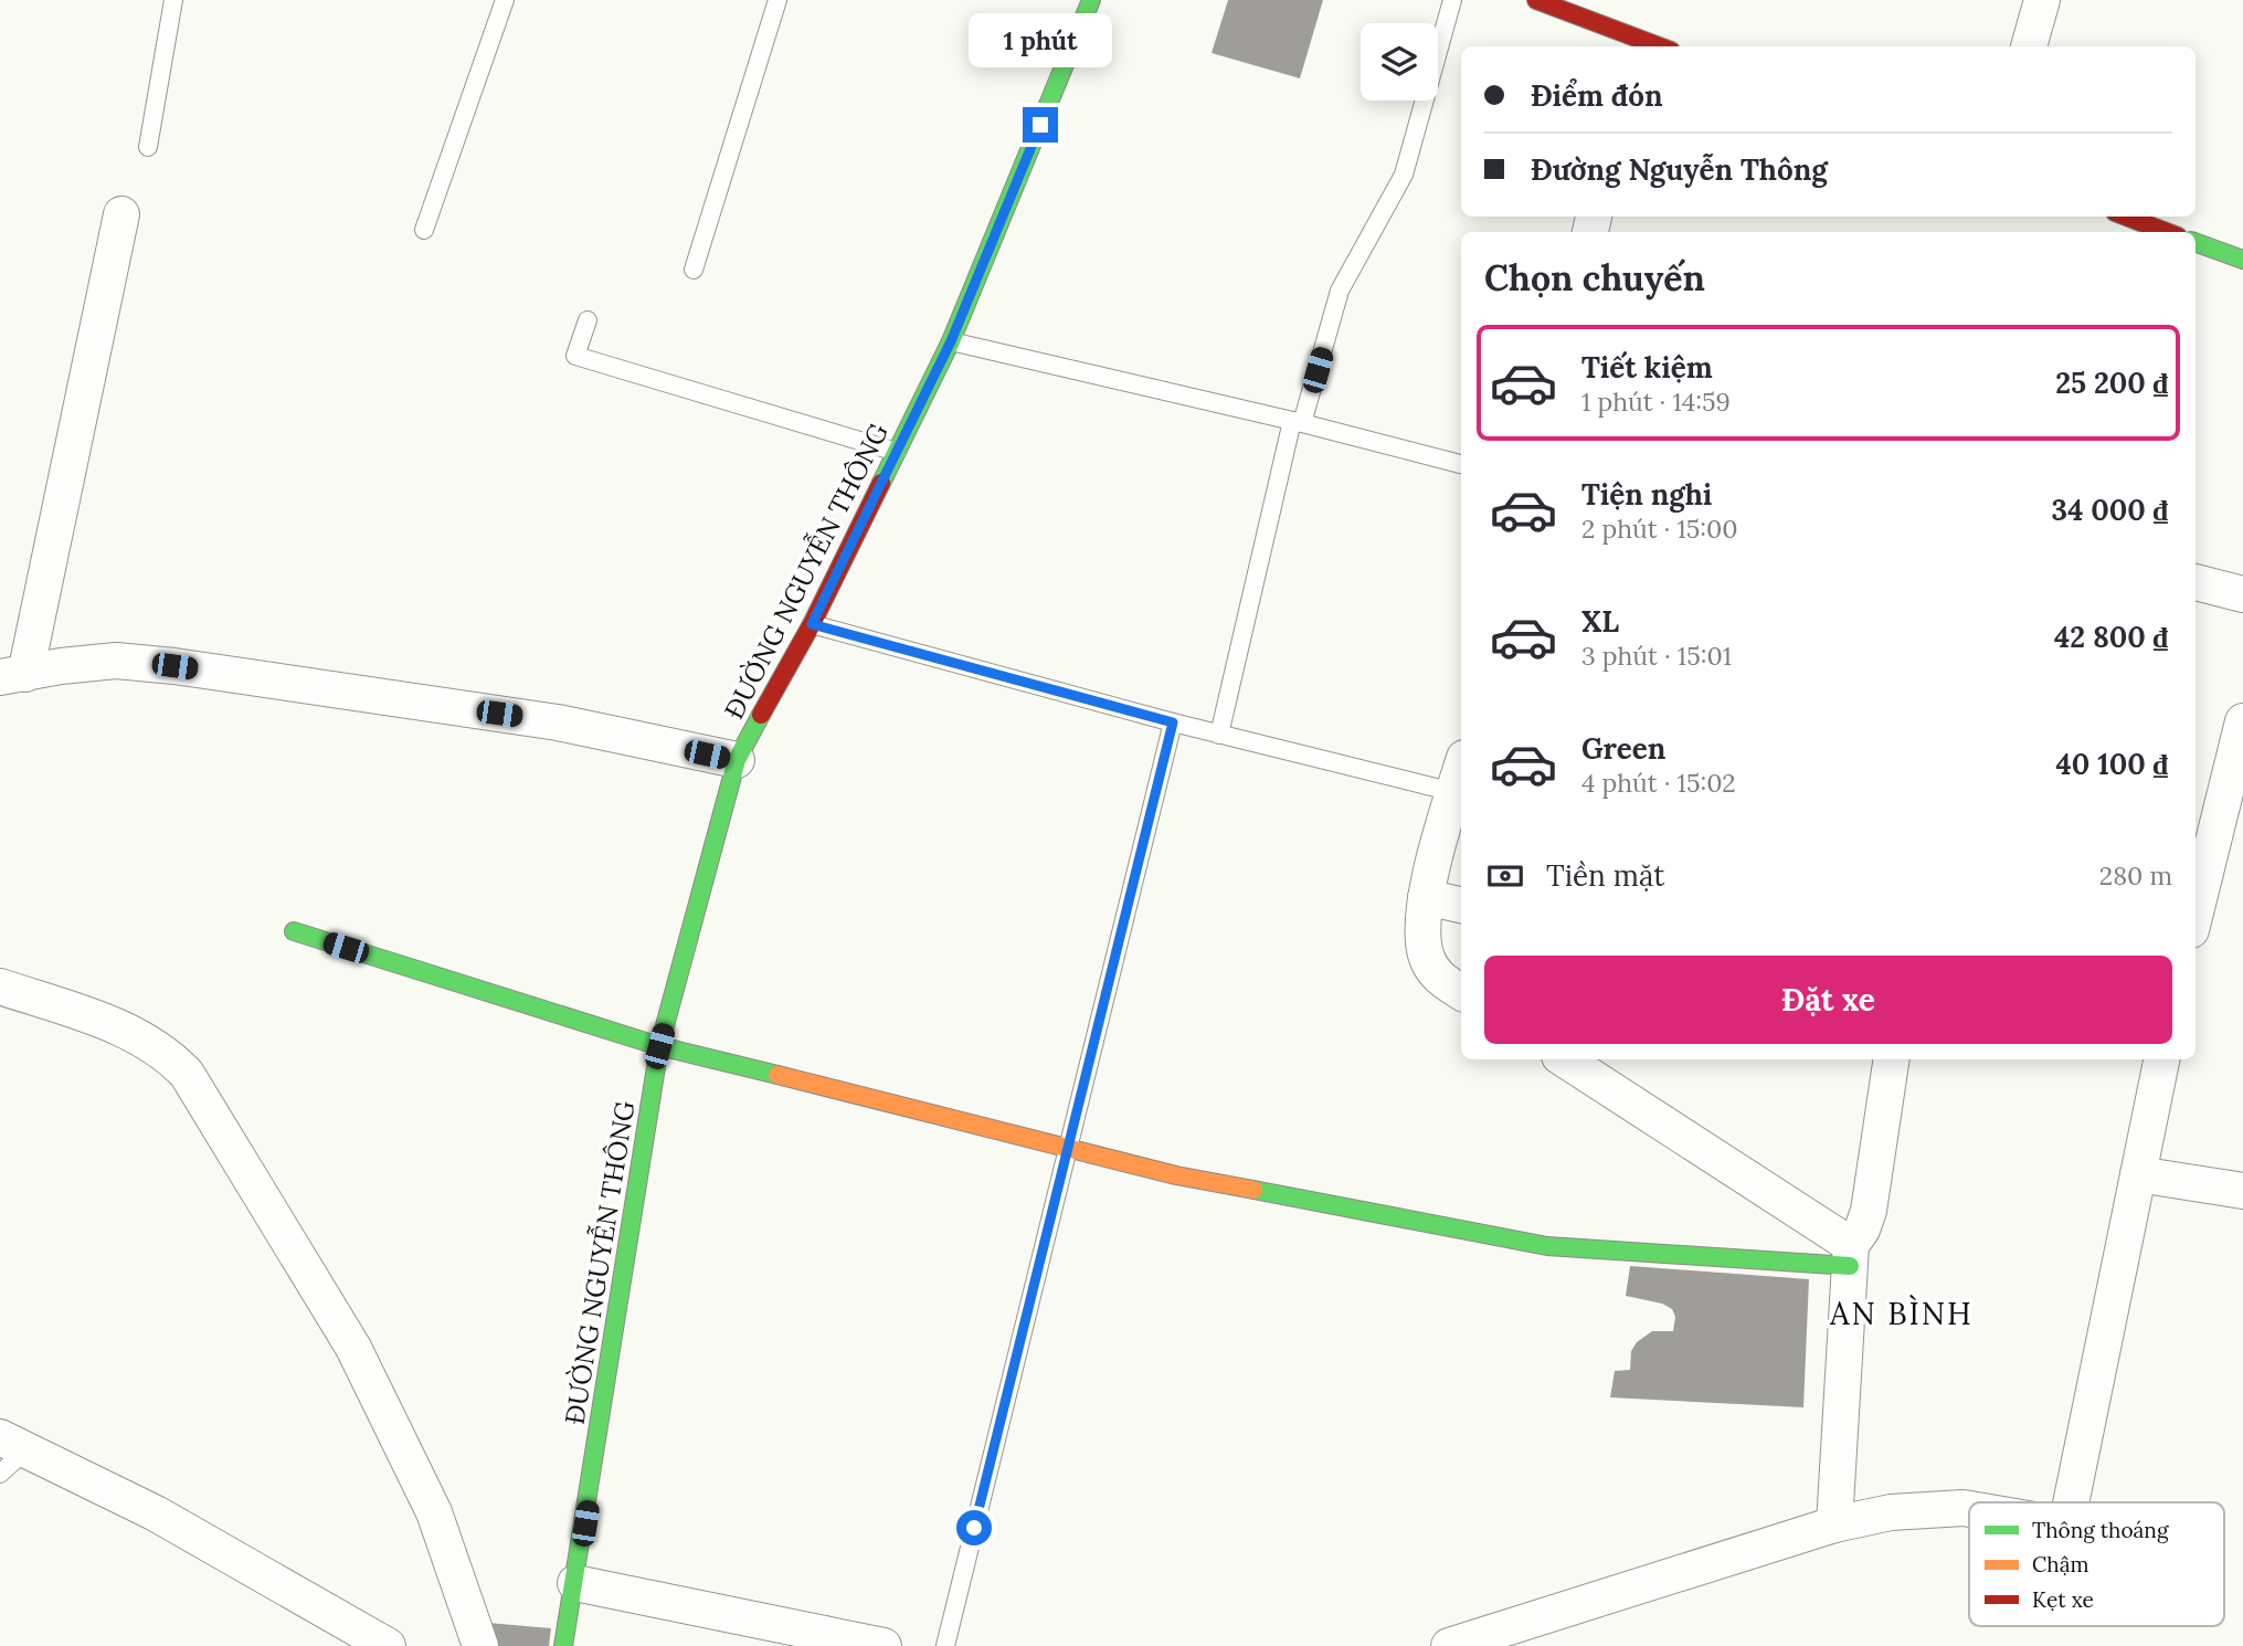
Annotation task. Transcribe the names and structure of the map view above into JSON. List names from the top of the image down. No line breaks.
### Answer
{"streets":{"street":["ĐƯỜNG NGUYỄN THÔNG"]},"districts":["AN BÌNH"],"legend":["Thông thoáng","Chậm","Kẹt xe"],"page":{"bubble":"1 phút","banner":["Điểm đón","Đường Nguyễn Thông"],"heading":"Chọn chuyến","list":[{"name":"Tiết kiệm","note":"1 phút · 14:59","value":"25 200 ₫"},{"name":"Tiện nghi","note":"2 phút · 15:00","value":"34 000 ₫"},{"name":"XL","note":"3 phút · 15:01","value":"42 800 ₫"},{"name":"Green","note":"4 phút · 15:02","value":"40 100 ₫"}],"pay":["Tiền mặt","280 m"],"buttons":"Đặt xe"}}
